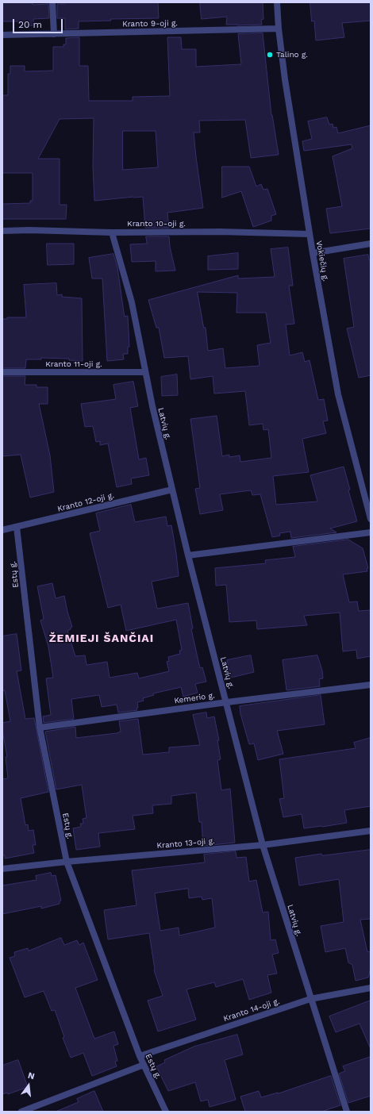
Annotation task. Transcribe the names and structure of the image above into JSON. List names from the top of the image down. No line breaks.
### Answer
{"streets":{"street":["Kranto 9-oji g.","Kranto 10-oji g.","Vokiečių g.","Kranto 11-oji g.","Latvių g.","Kranto 12-oji g.","Estų g.","Kemerio g.","Kranto 13-oji g.","Kranto 14-oji g."]},"crossings":[["Kranto 9-oji g.","Vokiečių g."],["Kranto 10-oji g.","Vokiečių g."],["Kranto 10-oji g.","Latvių g."],["Kranto 11-oji g.","Latvių g."],["Latvių g.","Kranto 12-oji g."],["Latvių g.","Kemerio g."],["Latvių g.","Kranto 13-oji g."],["Latvių g.","Kranto 14-oji g."],["Kranto 12-oji g.","Estų g."],["Estų g.","Kemerio g."],["Estų g.","Kranto 13-oji g."],["Estų g.","Kranto 14-oji g."]],"districts":["ŽEMIEJI ŠANČIAI"],"places":["Talino g."],"scale_bar":"20 m","north":"top"}
